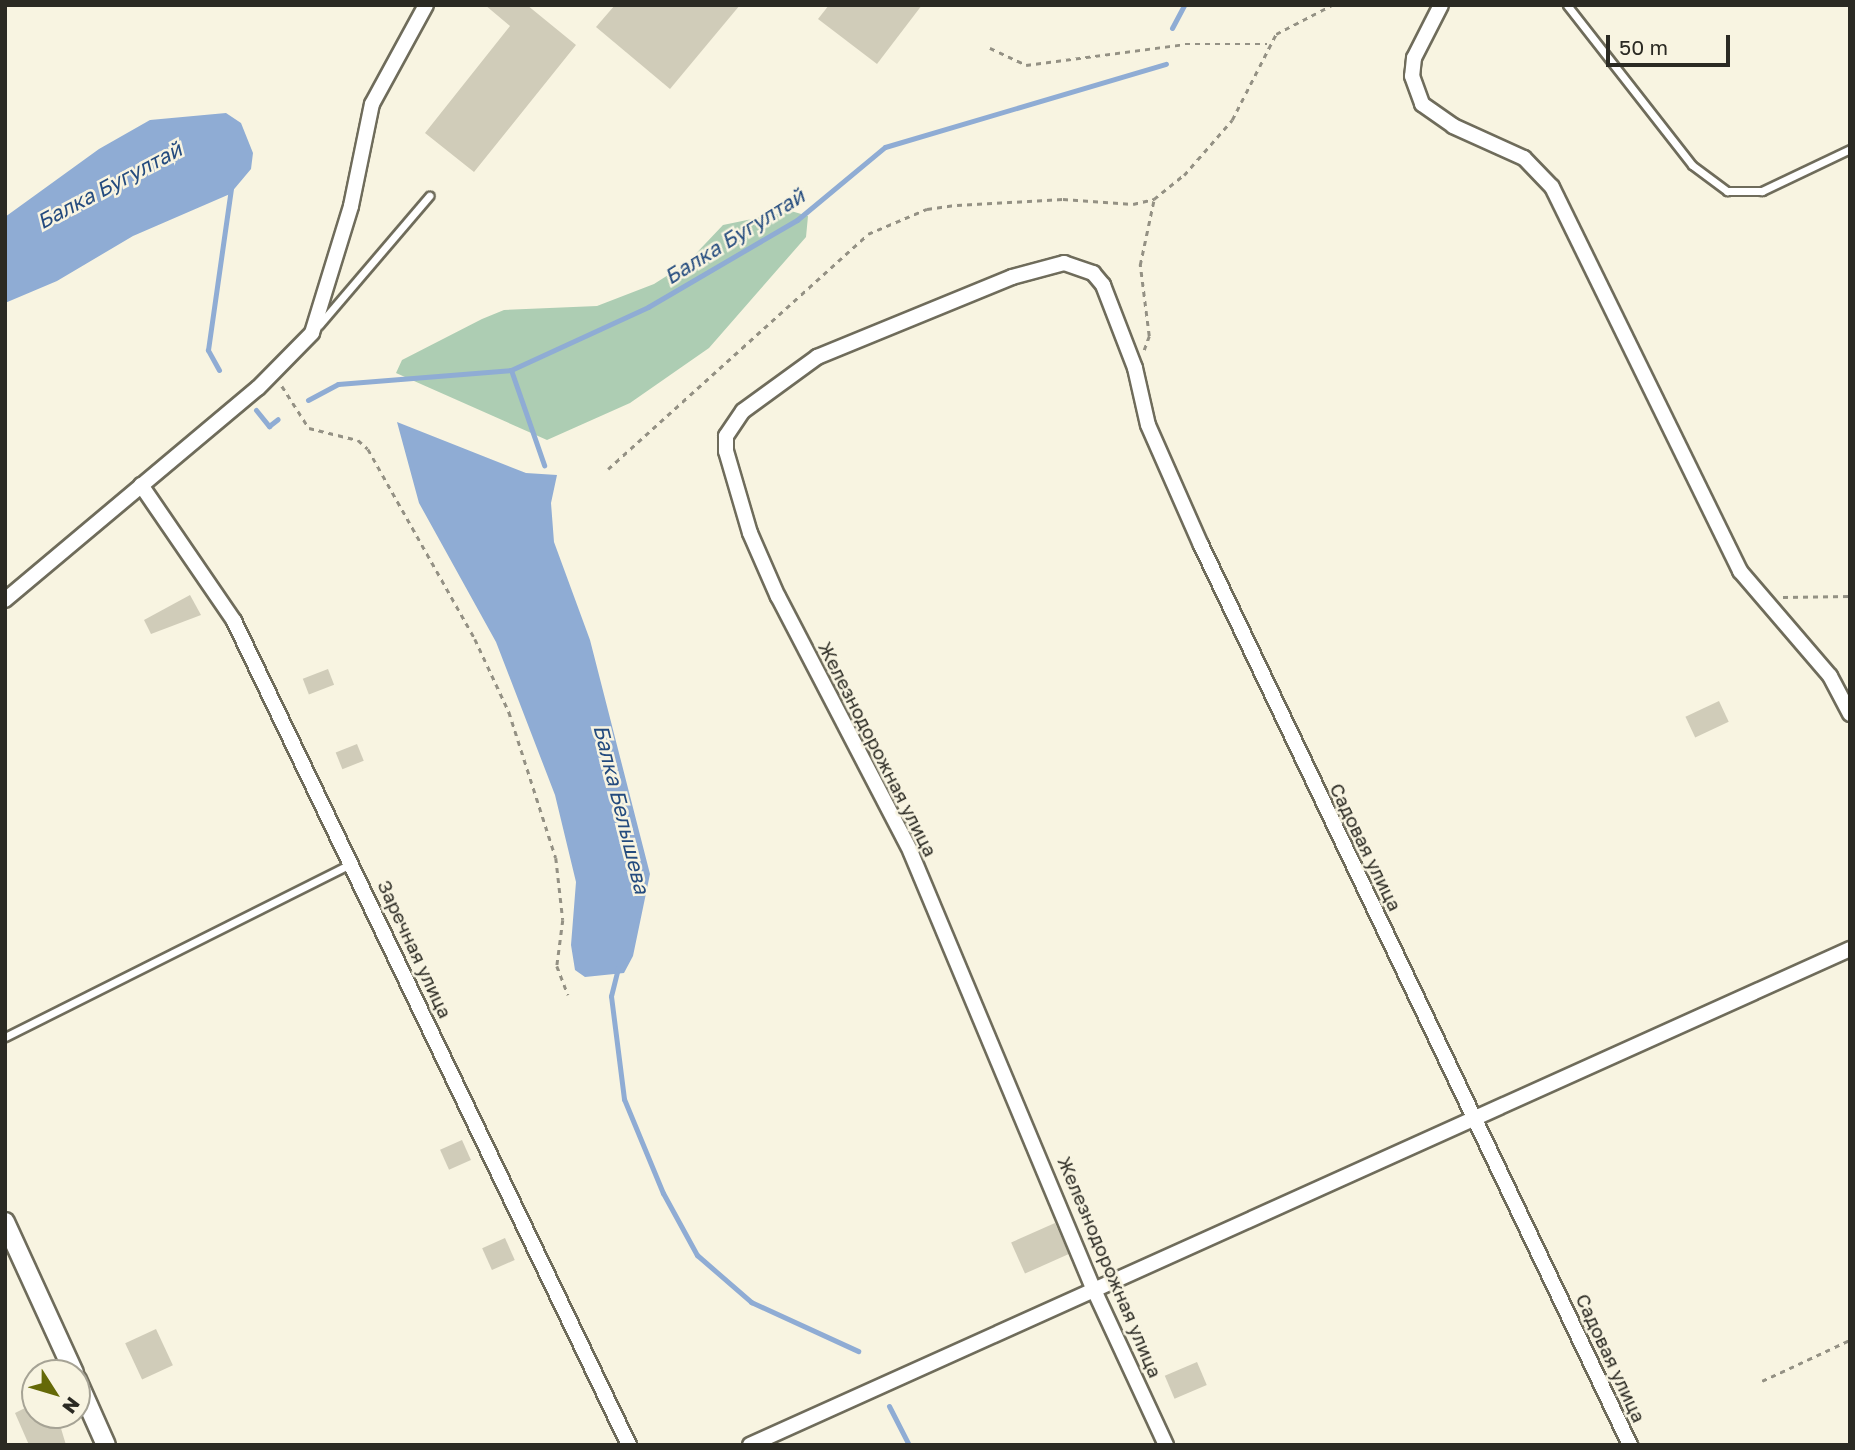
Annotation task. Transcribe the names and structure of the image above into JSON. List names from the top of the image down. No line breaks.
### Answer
{"streets":{"street":["Железнодорожная улица","Садовая улица","Заречная улица"]},"crossings":[["Железнодорожная улица","Садовая улица"]],"water":["Балка Бугултай","Балка Белышева"],"scale_bar":"50 m","north":"bottom right"}
